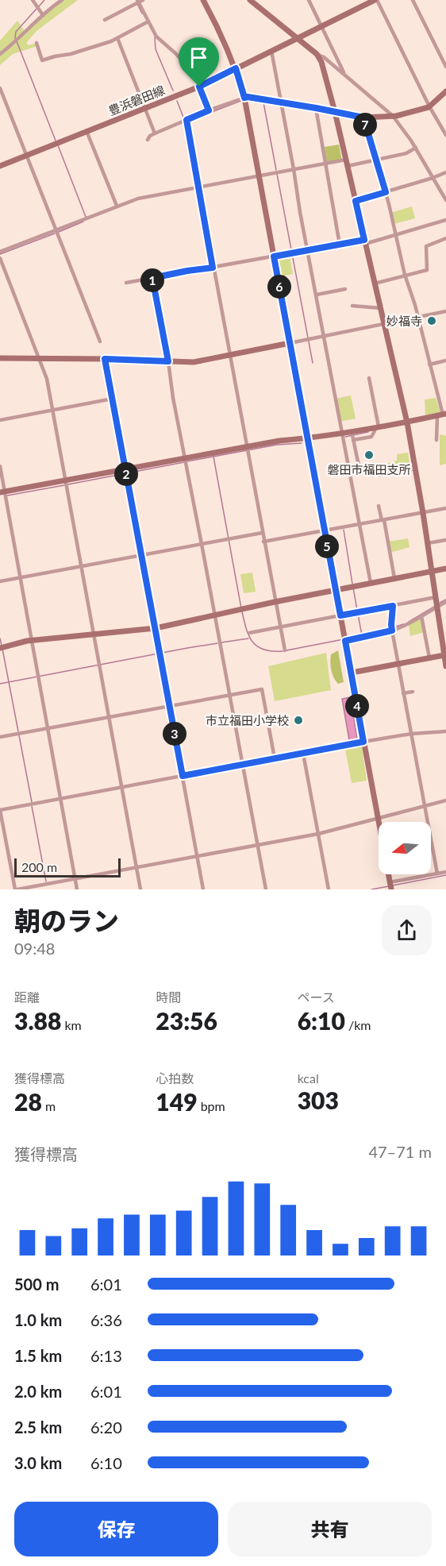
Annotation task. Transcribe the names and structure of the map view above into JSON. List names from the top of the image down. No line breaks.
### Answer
{"streets":{"street":["豊浜磐田線"]},"places":["妙福寺","磐田市福田支所","市立福田小学校"],"scale_bar":"200 m","north":"left","page":{"pins":["7","1","6","2","5","4","3"],"scale":"200 m","heading":["朝のラン","09:48"],"stats":[["距離","3.88 km"],["時間","23:56"],["ペース","6:10 /km"],["獲得標高","28 m"],["心拍数","149 bpm"],["kcal","303"]],"chart":["獲得標高","47–71 m"],"list":[{"name":"500 m","note":"6:01"},{"name":"1.0 km","note":"6:36"},{"name":"1.5 km","note":"6:13"},{"name":"2.0 km","note":"6:01"},{"name":"2.5 km","note":"6:20"},{"name":"3.0 km","note":"6:10"}],"buttons":["保存","共有"]}}
